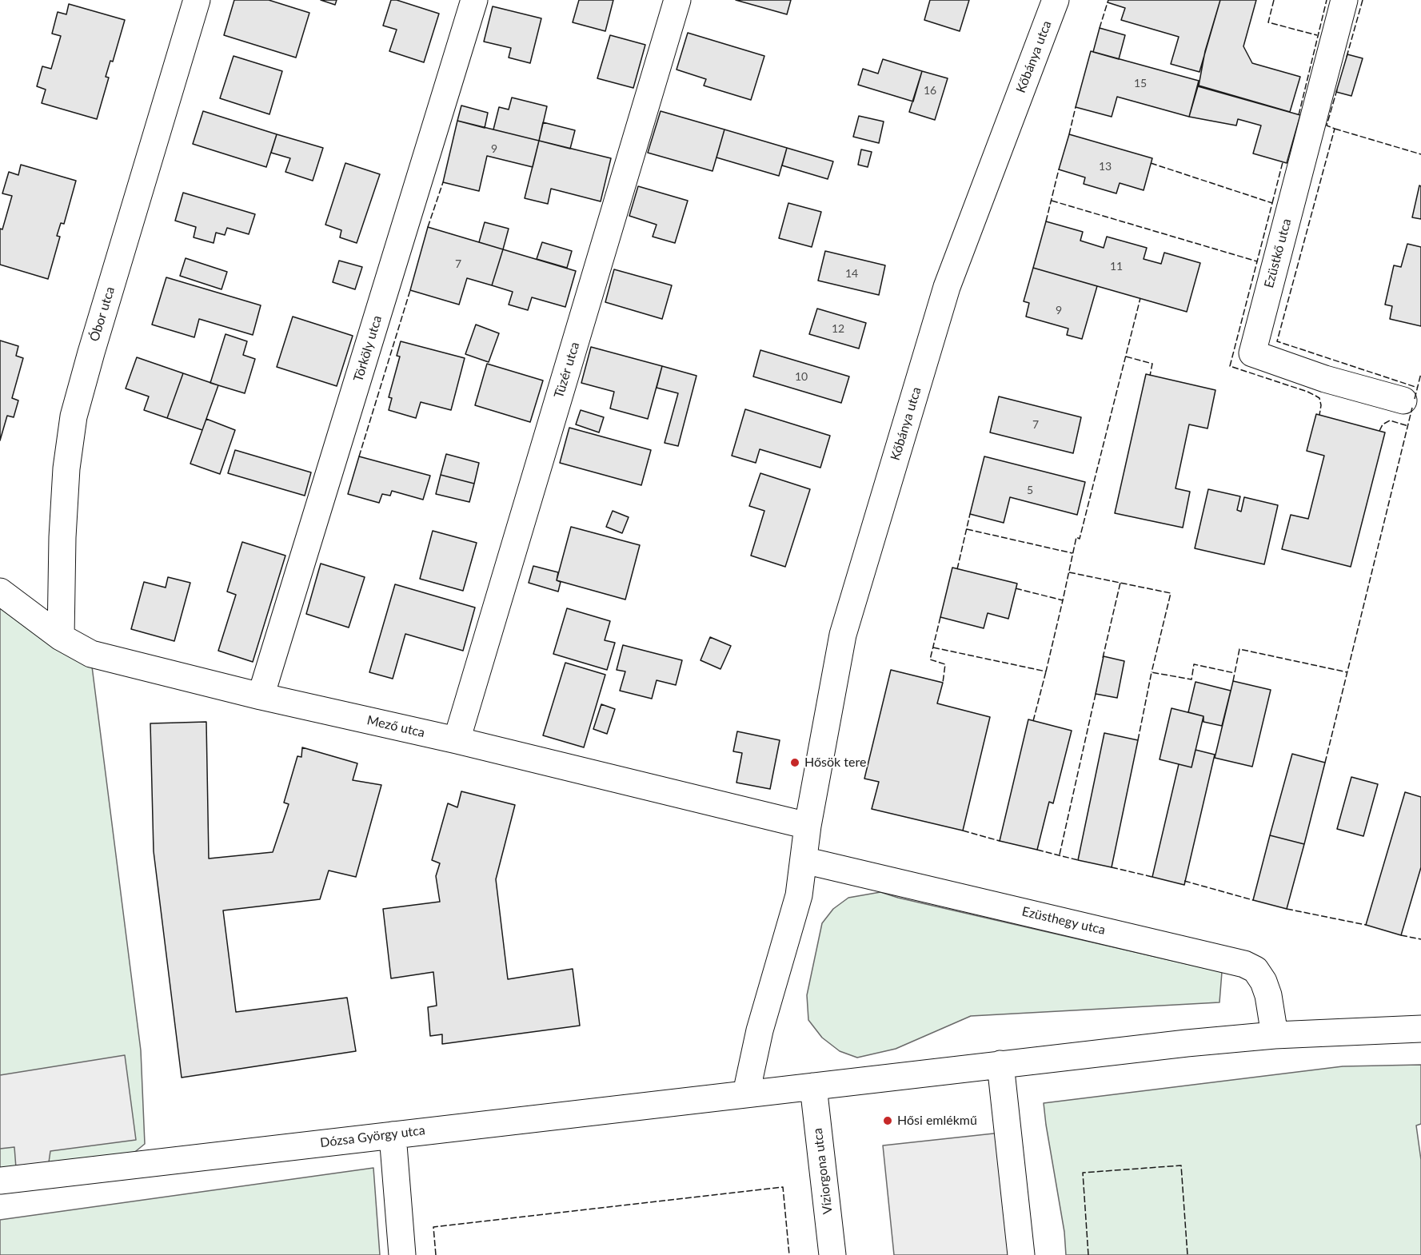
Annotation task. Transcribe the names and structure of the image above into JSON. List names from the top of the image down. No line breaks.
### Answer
{"streets":{"street":["Kőbánya utca","Ezüstkő utca","Óbor utca","Törköly utca","Tüzér utca","Mező utca","Ezüsthegy utca","Dózsa György utca","Víziorgona utca"]},"crossings":[["Kőbánya utca","Mező utca"],["Kőbánya utca","Ezüsthegy utca"],["Óbor utca","Mező utca"],["Törköly utca","Mező utca"],["Tüzér utca","Mező utca"]],"places":["Hősök tere","Hősi emlékmű"],"house_numbers":["15","16","9","13","7","11","14","9","12","10","7","5"]}
